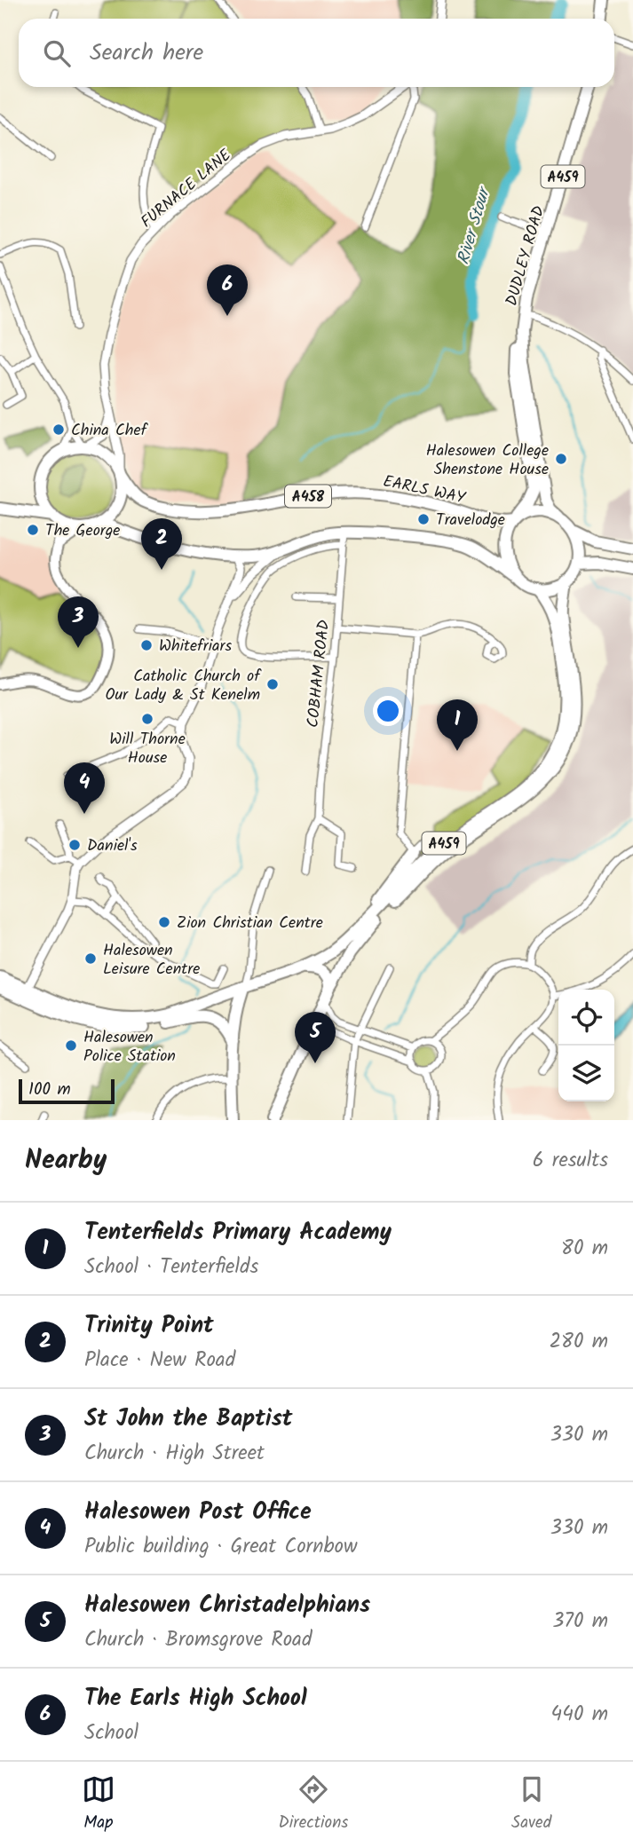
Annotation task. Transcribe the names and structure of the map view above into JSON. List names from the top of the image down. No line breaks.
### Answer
{"streets":{"main road":["A459","DUDLEY ROAD","EARLS WAY","A458"],"street":["FURNACE LANE","COBHAM ROAD"]},"crossings":[["A459","DUDLEY ROAD"],["A459","EARLS WAY"],["A459","A458"],["FURNACE LANE","EARLS WAY"],["FURNACE LANE","A458"],["EARLS WAY","A458"]],"water":["River Stour"],"places":["China Chef","Halesowen College Shenstone House","Travelodge","The George","Whitefriars","Catholic Church of Our Lady & St Kenelm","Will Thorne House","Daniel's","Zion Christian Centre","Halesowen Leisure Centre","Halesowen Police Station"],"scale_bar":"100 m","page":{"search":"Search here","pins":["6","2","3","1","4","5"],"scale":"100 m","heading":["Nearby","6 results"],"list":[{"mark":"1","name":"Tenterfields Primary Academy","note":"School · Tenterfields","value":"80 m"},{"mark":"2","name":"Trinity Point","note":"Place · New Road","value":"280 m"},{"mark":"3","name":"St John the Baptist","note":"Church · High Street","value":"330 m"},{"mark":"4","name":"Halesowen Post Office","note":"Public building · Great Cornbow","value":"330 m"},{"mark":"5","name":"Halesowen Christadelphians","note":"Church · Bromsgrove Road","value":"370 m"},{"mark":"6","name":"The Earls High School","note":"School","value":"440 m"}],"nav":["Map","Directions","Saved"]}}
